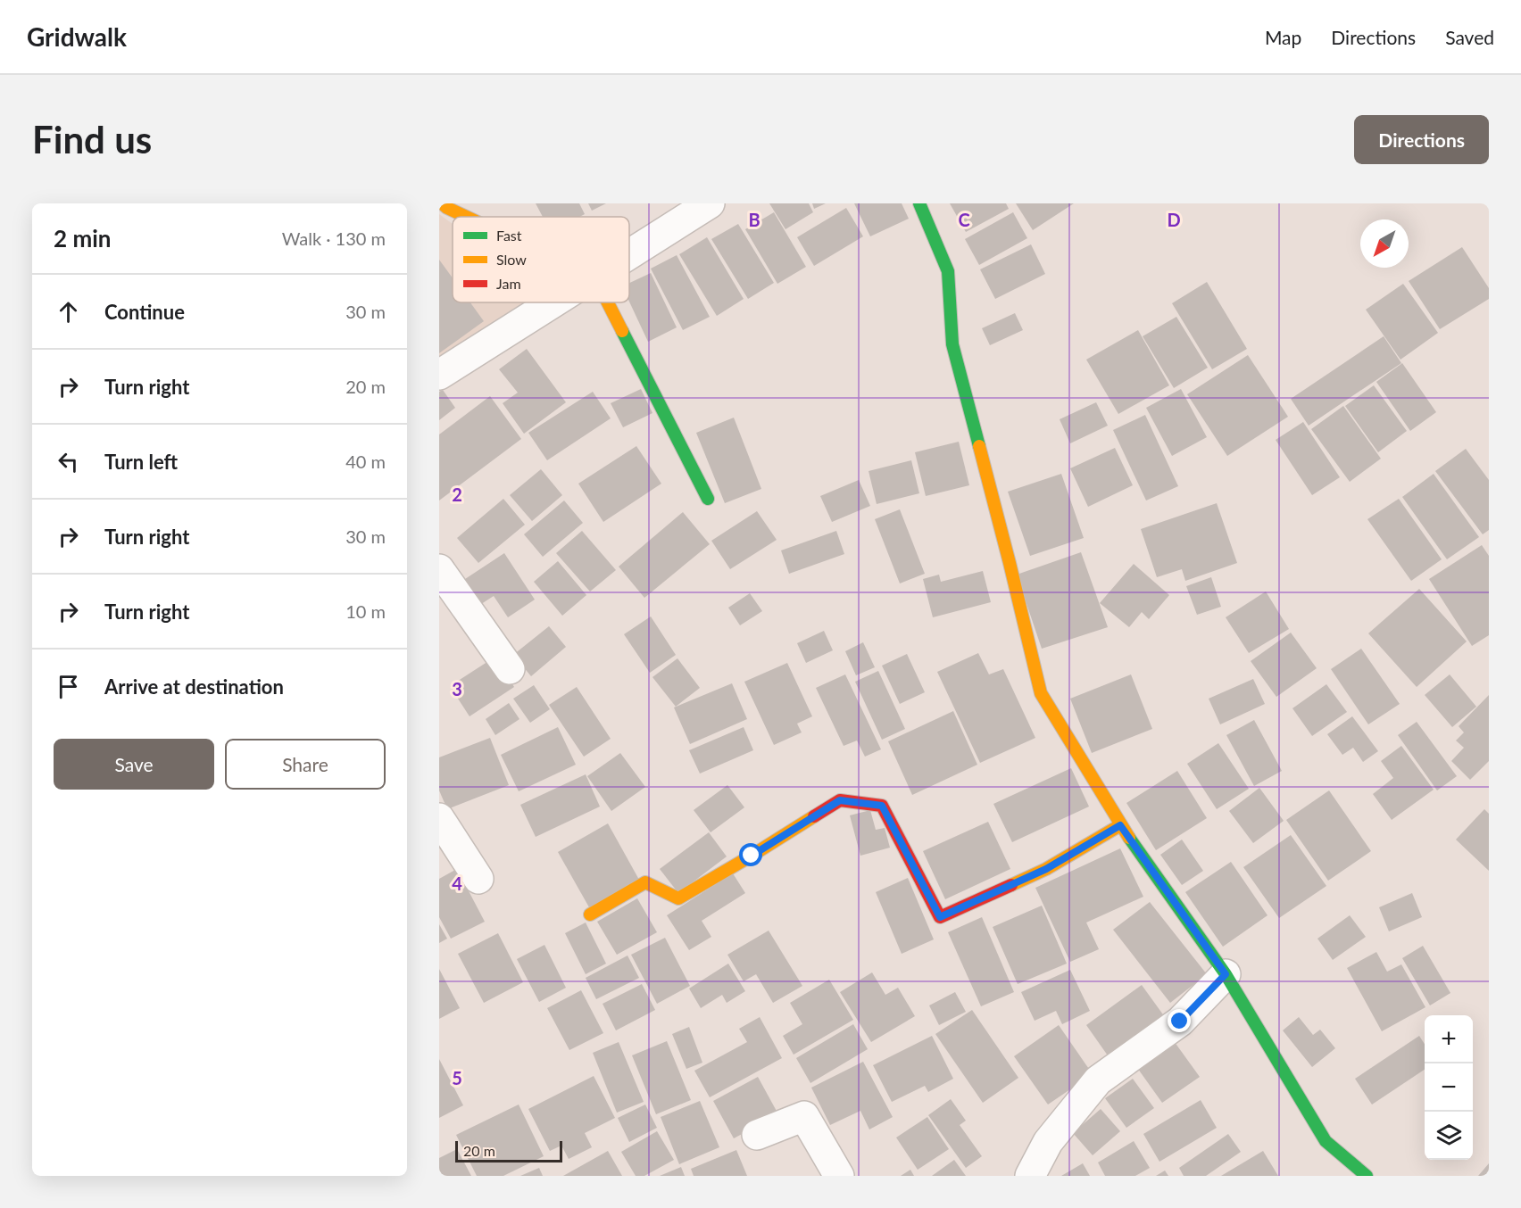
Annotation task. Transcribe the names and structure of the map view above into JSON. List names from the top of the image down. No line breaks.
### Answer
{"legend":["Fast","Slow","Jam"],"scale_bar":"20 m","north":"bottom left","page":{"header":"Gridwalk","nav":["Map","Directions","Saved"],"buttons":["Directions",["Save","Share"]],"title":"Find us","heading":["2 min","Walk · 130 m"],"list":[["Continue","30 m"],["Turn right","20 m"],["Turn left","40 m"],["Turn right","30 m"],["Turn right","10 m"],"Arrive at destination"],"map_buttons":["+","−"],"scale":"20 m"},"grid":{"columns":["B","C","D"],"rows":["2","3","4","5"]}}
